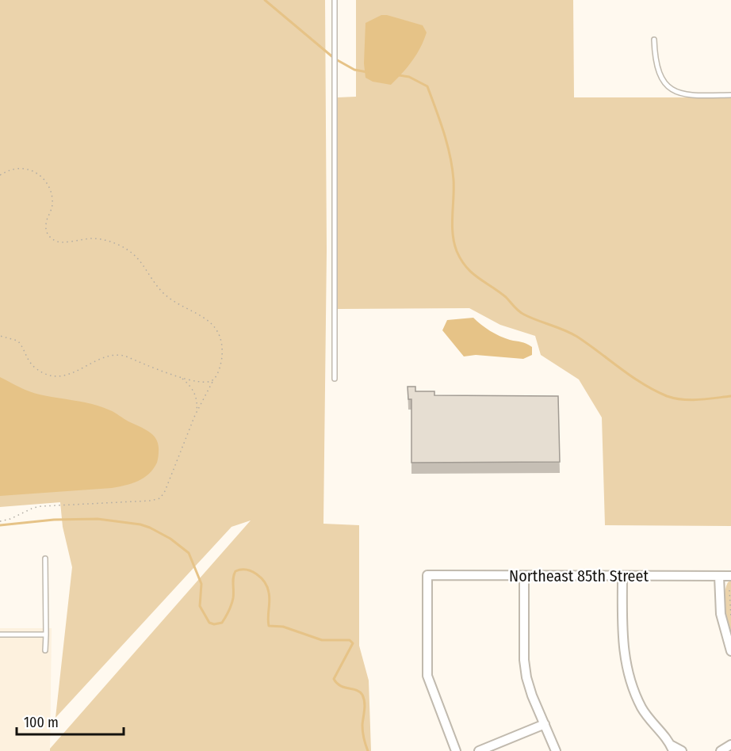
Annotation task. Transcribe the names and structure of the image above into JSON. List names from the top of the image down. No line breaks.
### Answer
{"streets":{"street":["Northeast 85th Street"]},"scale_bar":"100 m"}
